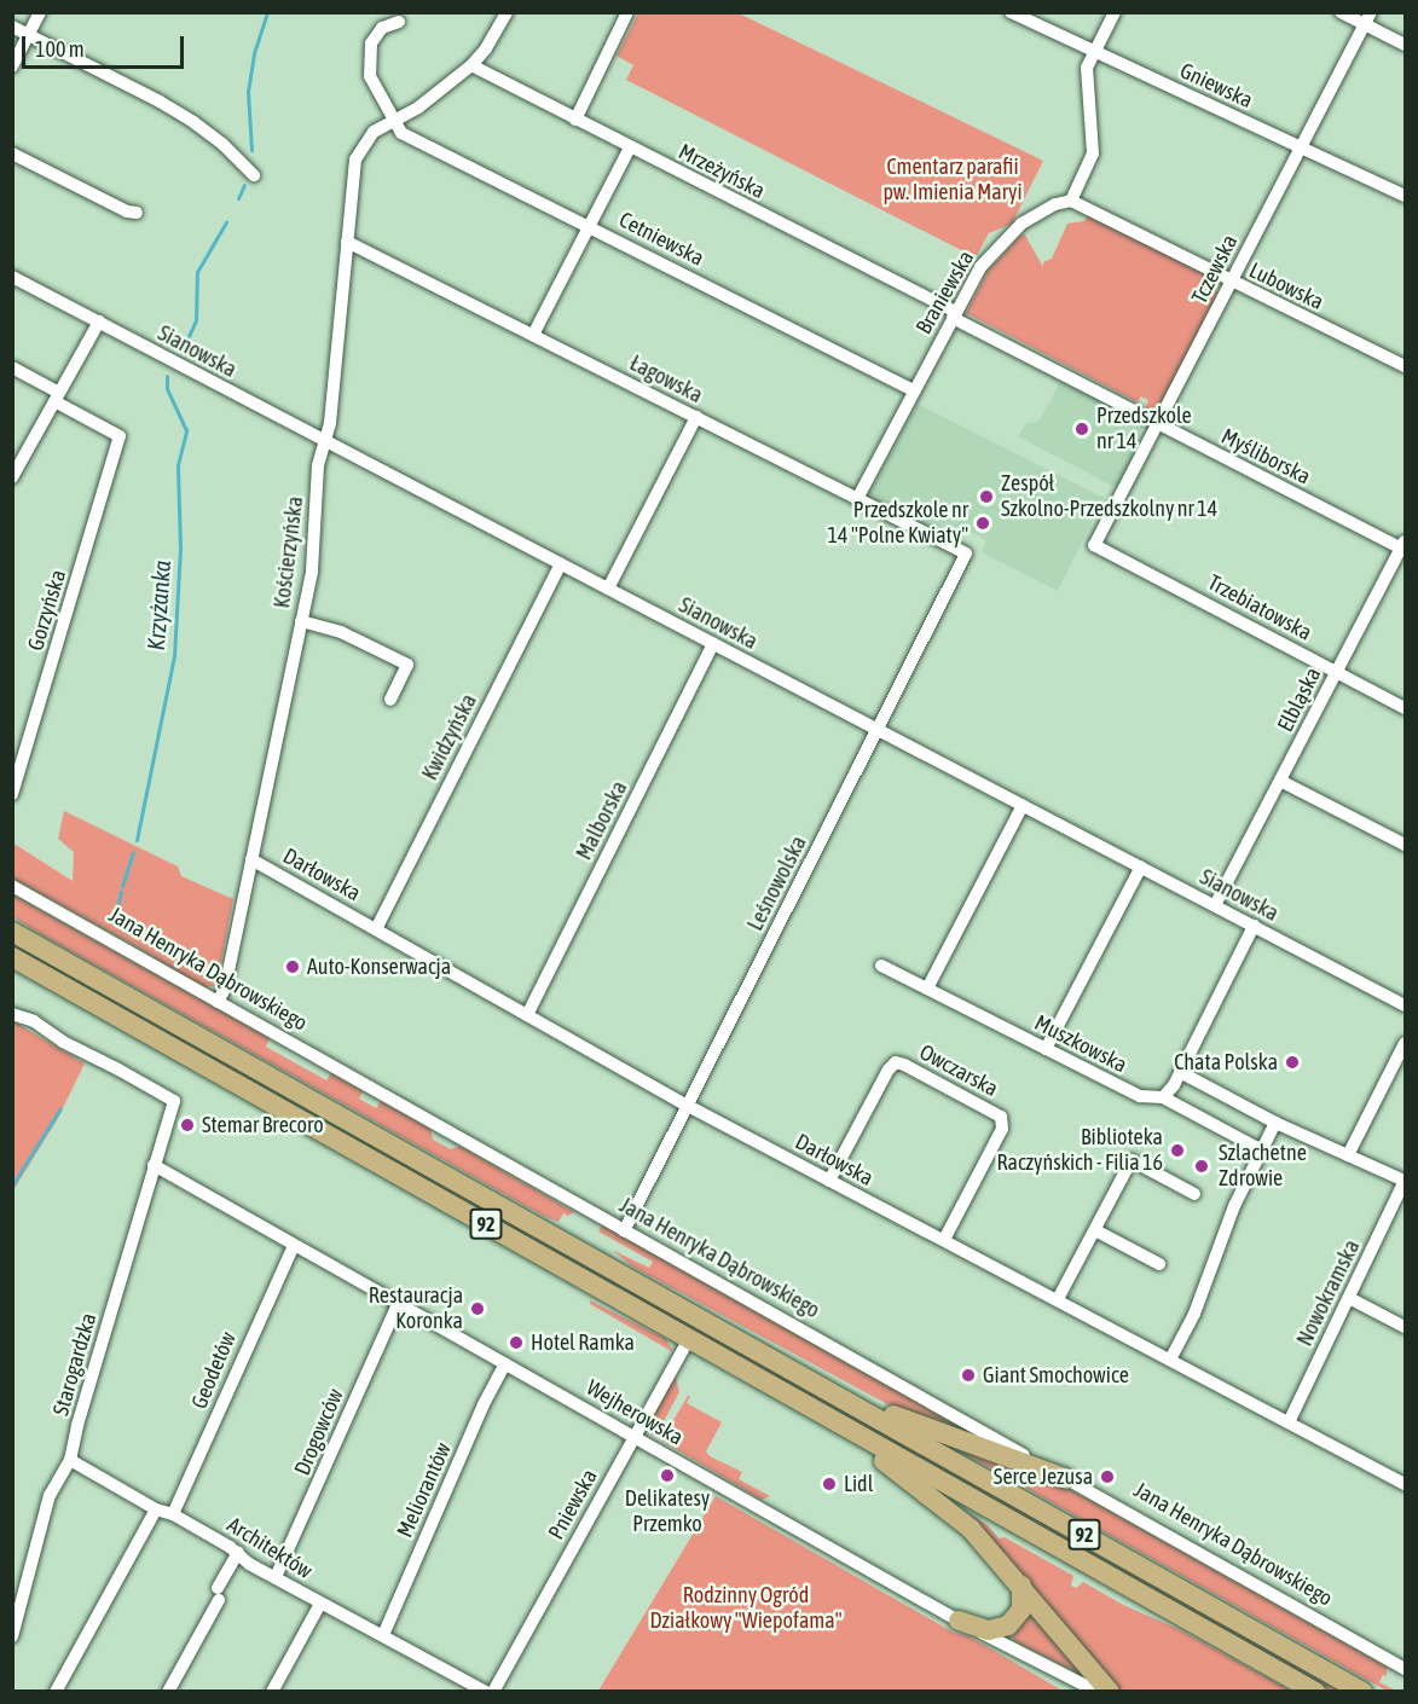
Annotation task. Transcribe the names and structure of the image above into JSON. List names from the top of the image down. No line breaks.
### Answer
{"streets":{"main road":["92"],"street":["Gniewska","Mrzeżyńska","Cetniewska","Tczewska","Lubowska","Braniewska","Sianowska","Łagowska","Myśliborska","Kościerzyńska","Trzebiatowska","Gorzyńska","Elbląska","Kwidzyńska","Malborska","Darłowska","Leśnowolska","Jana Henryka Dąbrowskiego","Muszkowska","Owczarska","Nowokramska","Starogardzka","Geodetów","Wejherowska","Drogowców","Meliorantów","Pniewska","Architektów"]},"crossings":[["Gniewska","Tczewska"],["Mrzeżyńska","Braniewska"],["Mrzeżyńska","Myśliborska"],["Mrzeżyńska","Kościerzyńska"],["Cetniewska","Braniewska"],["Cetniewska","Kościerzyńska"],["Tczewska","Lubowska"],["Tczewska","Myśliborska"],["Tczewska","Trzebiatowska"],["Lubowska","Braniewska"],["Braniewska","Łagowska"],["Braniewska","Myśliborska"],["Sianowska","Kościerzyńska"],["Sianowska","Elbląska"],["Sianowska","Kwidzyńska"],["Sianowska","Malborska"],["Sianowska","Leśnowolska"],["Łagowska","Kościerzyńska"],["Łagowska","Leśnowolska"],["Myśliborska","Elbląska"],["Kościerzyńska","Darłowska"],["Kościerzyńska","Jana Henryka Dąbrowskiego"],["Trzebiatowska","Elbląska"],["Kwidzyńska","Darłowska"],["Malborska","Darłowska"],["Darłowska","Leśnowolska"],["Darłowska","Owczarska"],["Darłowska","Nowokramska"],["Leśnowolska","Jana Henryka Dąbrowskiego"],["92","Pniewska"],["Starogardzka","Wejherowska"],["Starogardzka","Architektów"],["Geodetów","Wejherowska"],["Geodetów","Architektów"],["Wejherowska","Drogowców"],["Wejherowska","Meliorantów"],["Wejherowska","Pniewska"],["Drogowców","Architektów"],["Meliorantów","Architektów"]],"water":["Krzyżanka"],"parks":["Cmentarz parafii pw. Imienia Maryi","Rodzinny Ogród Działkowy \"Wiepofama\""],"places":["Przedszkole nr 14","Zespół Szkolno-Przedszkolny nr 14","Przedszkole nr 14 \"Polne Kwiaty\"","Auto-Konserwacja","Chata Polska","Stemar Brecoro","Biblioteka Raczyńskich - Filia 16","Szlachetne Zdrowie","Restauracja Koronka","Hotel Ramka","Giant Smochowice","Delikatesy Przemko","Serce Jezusa","Lidl"],"scale_bar":"100 m"}
